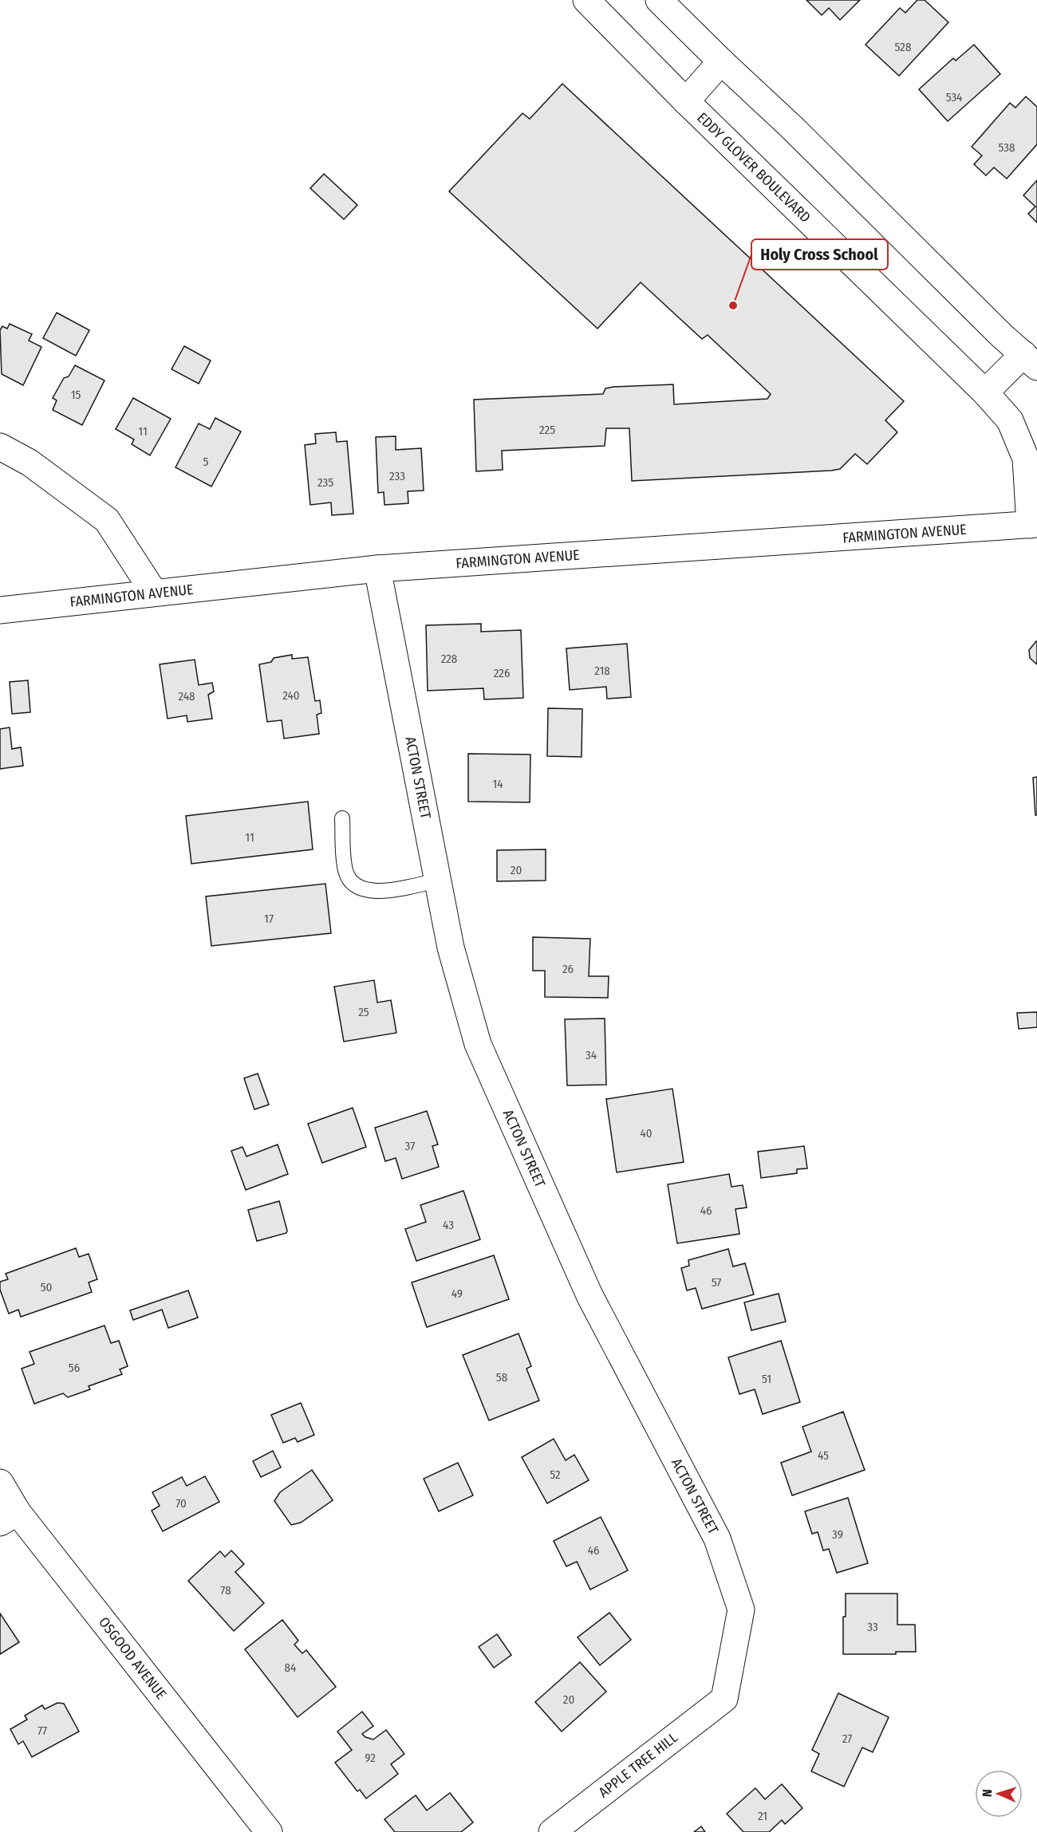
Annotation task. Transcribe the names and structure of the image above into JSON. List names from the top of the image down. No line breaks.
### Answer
{"streets":{"street":["EDDY GLOVER BOULEVARD","FARMINGTON AVENUE","ACTON STREET","OSGOOD AVENUE","APPLE TREE HILL"]},"crossings":[["EDDY GLOVER BOULEVARD","FARMINGTON AVENUE"],["FARMINGTON AVENUE","ACTON STREET"],["ACTON STREET","APPLE TREE HILL"]],"places":["Holy Cross School"],"house_numbers":["528","534","538","15","225","11","5","233","235","228","218","226","240","248","14","11","20","17","26","25","34","40","37","46","43","57","50","49","56","58","51","45","52","70","39","46","78","33","84","20","77","27","92","21"],"north":"left"}
